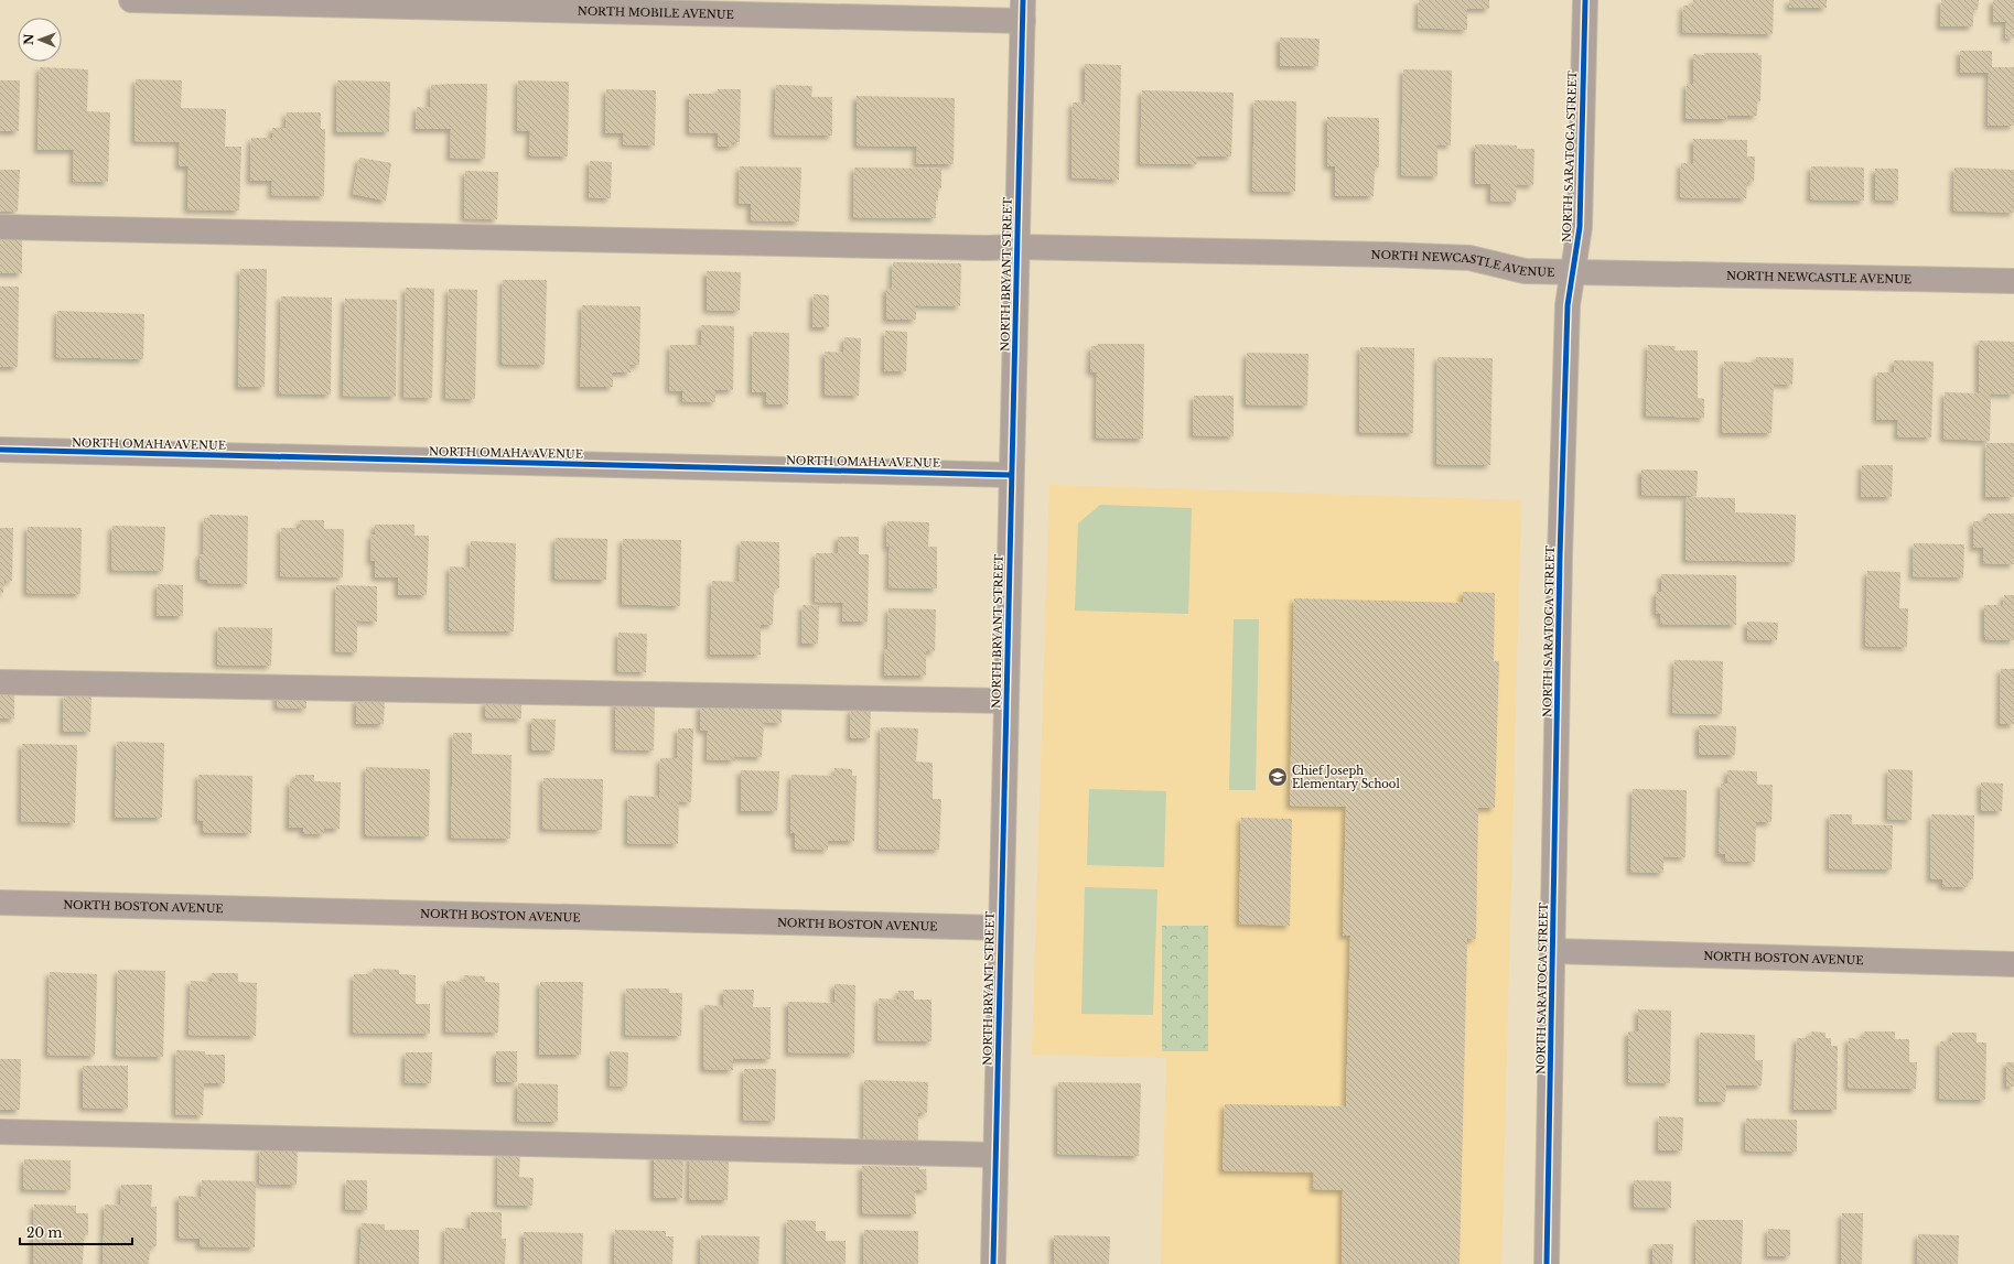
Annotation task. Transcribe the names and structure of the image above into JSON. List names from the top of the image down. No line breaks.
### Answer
{"streets":{"street":["NORTH MOBILE AVENUE","NORTH SARATOGA STREET","NORTH NEWCASTLE AVENUE","NORTH BRYANT STREET","NORTH OMAHA AVENUE","NORTH BOSTON AVENUE"]},"crossings":[["NORTH MOBILE AVENUE","NORTH BRYANT STREET"],["NORTH SARATOGA STREET","NORTH NEWCASTLE AVENUE"],["NORTH SARATOGA STREET","NORTH BOSTON AVENUE"],["NORTH NEWCASTLE AVENUE","NORTH BRYANT STREET"],["NORTH BRYANT STREET","NORTH OMAHA AVENUE"],["NORTH BRYANT STREET","NORTH BOSTON AVENUE"]],"places":{"school or university":["Chief Joseph Elementary School"]},"scale_bar":"20 m","north":"left"}
